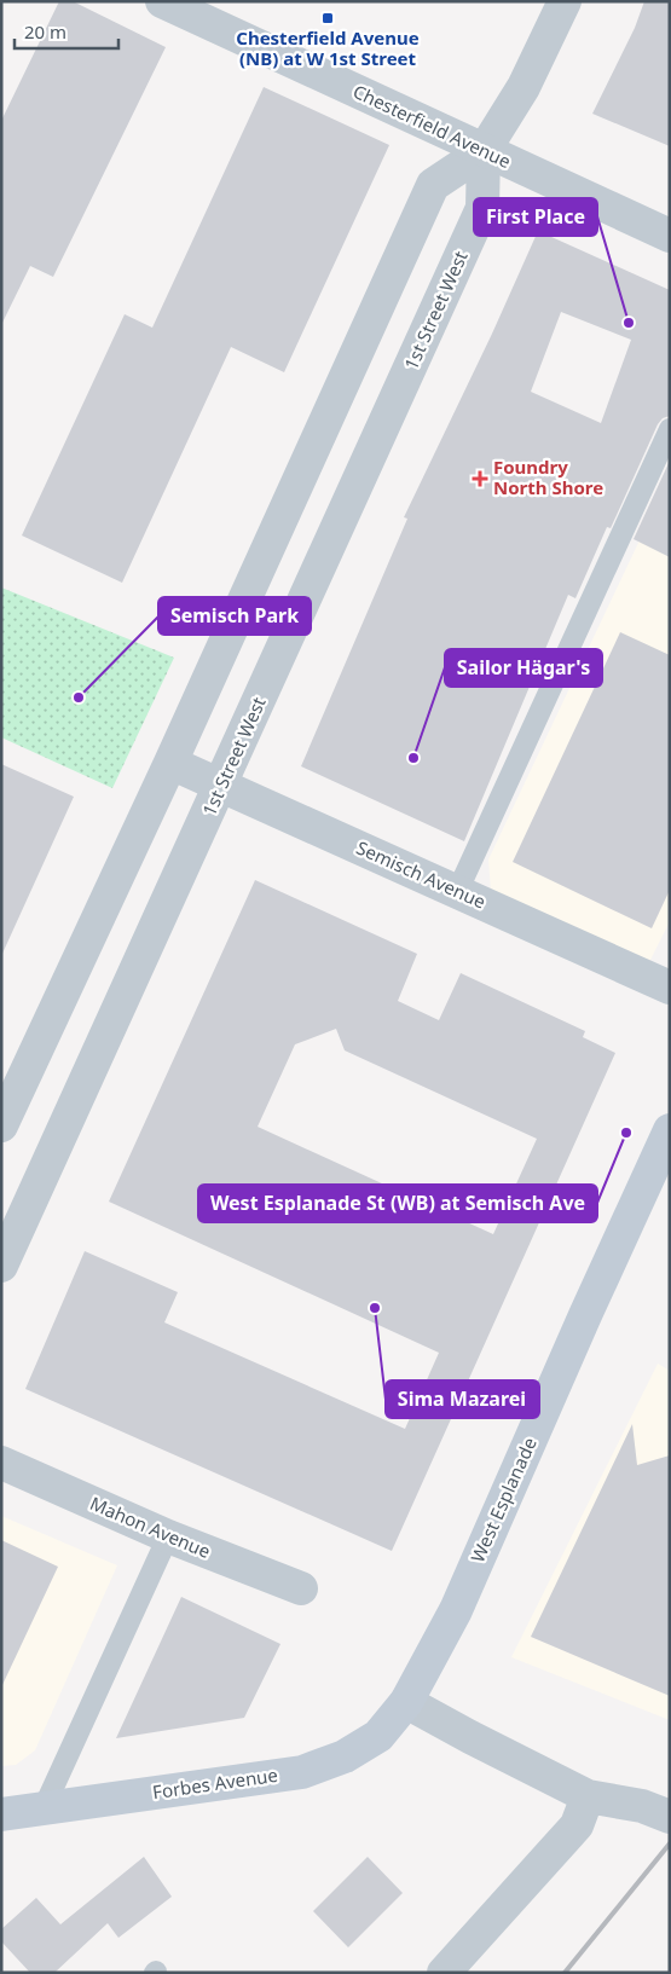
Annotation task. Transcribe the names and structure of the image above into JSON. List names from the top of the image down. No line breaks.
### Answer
{"streets":{"main road":["West Esplanade","Forbes Avenue"],"street":["Chesterfield Avenue","1st Street West","Semisch Avenue","Mahon Avenue"]},"crossings":[["Chesterfield Avenue","1st Street West"],["1st Street West","Semisch Avenue"],["West Esplanade","Forbes Avenue"]],"places":{"transit":["Chesterfield Avenue (NB) at W 1st Street"],"other":["First Place","Semisch Park","Sailor Hägar's","West Esplanade St (WB) at Semisch Ave","Sima Mazarei"],"health":["Foundry North Shore"]},"scale_bar":"20 m"}
